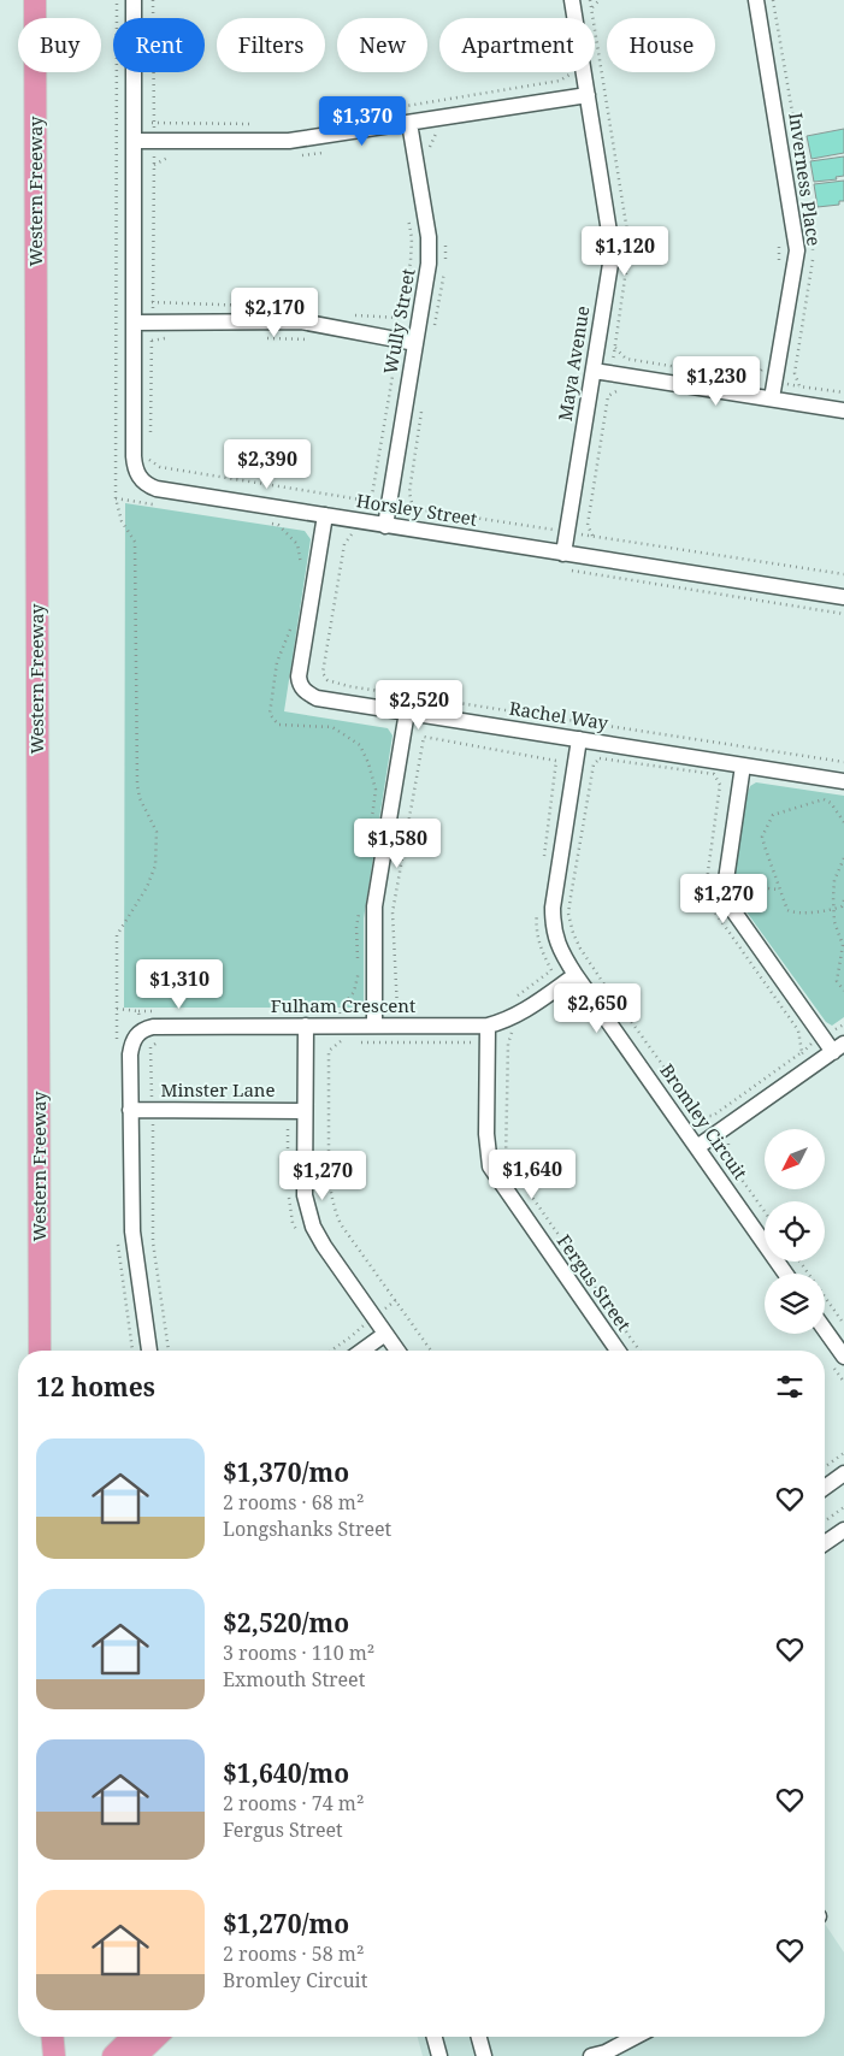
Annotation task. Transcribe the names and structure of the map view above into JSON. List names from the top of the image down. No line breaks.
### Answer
{"streets":{"highway":["Western Freeway"],"street":["Inverness Place","Wully Street","Maya Avenue","Horsley Street","Rachel Way","Fulham Crescent","Minster Lane","Bromley Circuit","Fergus Street"]},"crossings":[["Wully Street","Horsley Street"],["Maya Avenue","Horsley Street"],["Horsley Street","Rachel Way"],["Rachel Way","Bromley Circuit"],["Fulham Crescent","Bromley Circuit"],["Fulham Crescent","Fergus Street"]],"north":"bottom left","page":{"chip":["Buy","Rent","Filters","New","Apartment","House"],"price":["$1,370","$1,120","$2,170","$1,230","$2,390","$2,520","$1,580","$1,270","$1,310","$2,650","$1,640","$1,270"],"heading":"12 homes","list":[{"name":"$1,370/mo","note":"2 rooms · 68 m² · Longshanks Street"},{"name":"$2,520/mo","note":"3 rooms · 110 m² · Exmouth Street"},{"name":"$1,640/mo","note":"2 rooms · 74 m² · Fergus Street"},{"name":"$1,270/mo","note":"2 rooms · 58 m² · Bromley Circuit"}]}}
